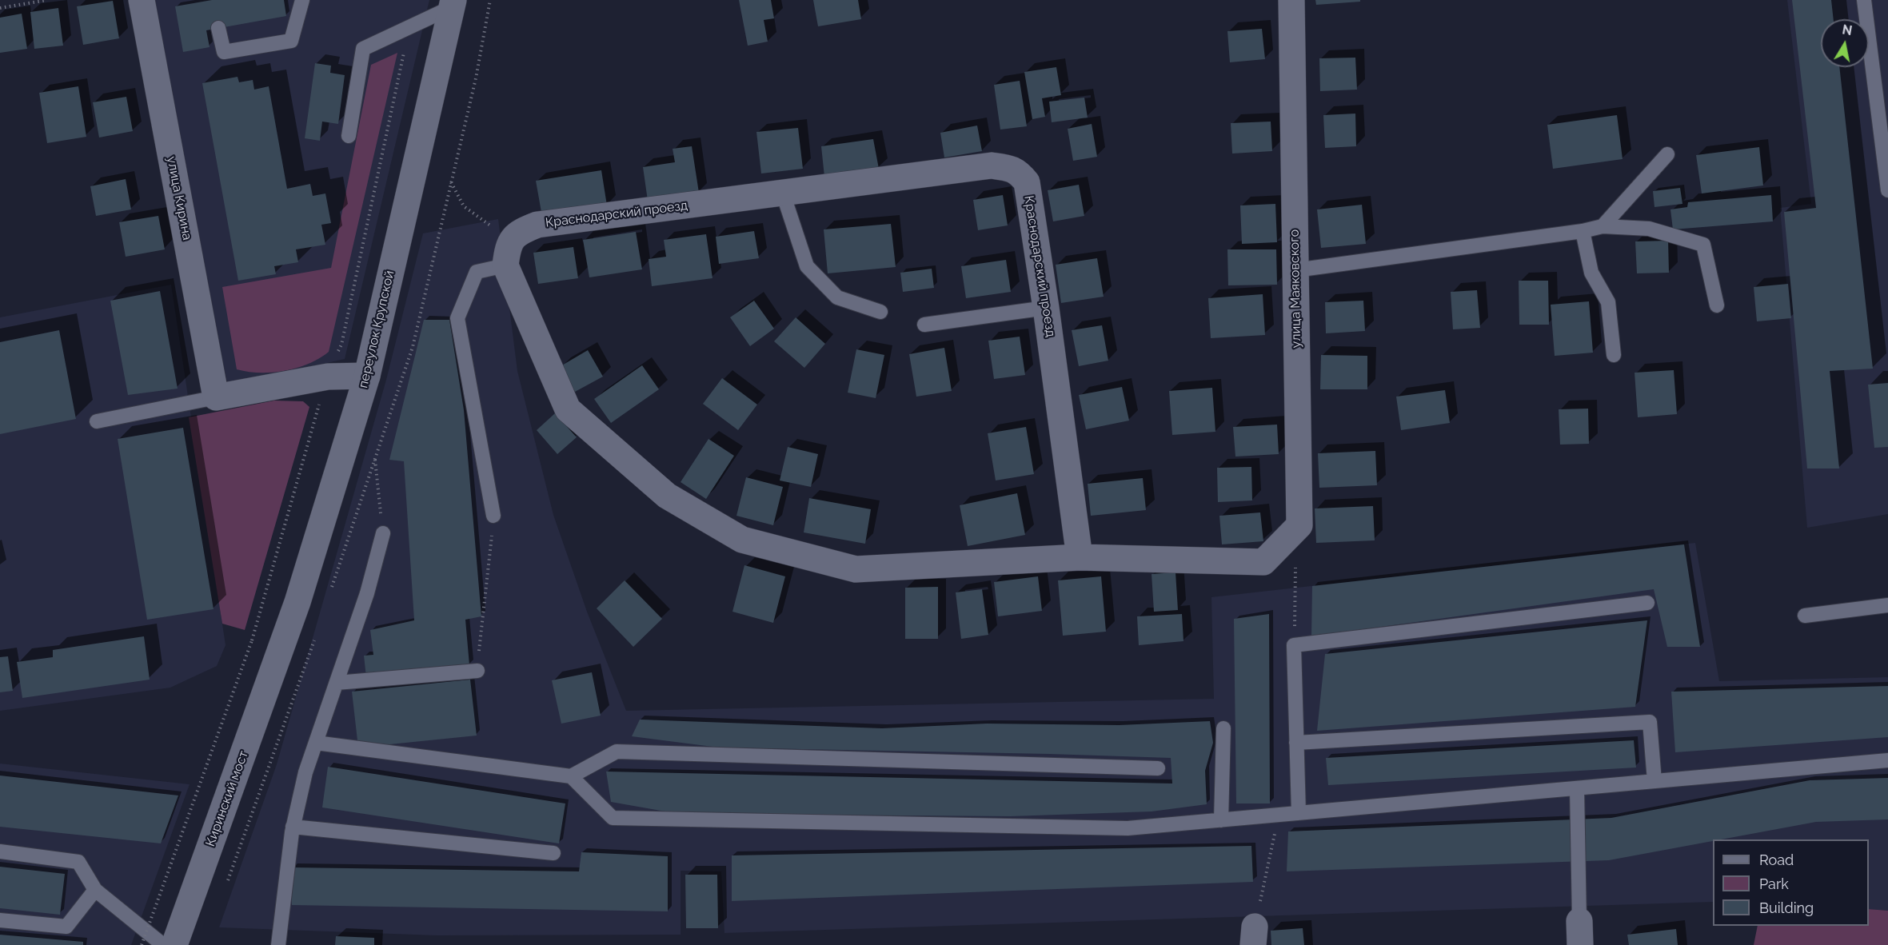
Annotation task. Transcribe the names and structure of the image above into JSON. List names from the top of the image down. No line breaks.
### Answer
{"streets":{"street":["улица Кирина","Краснодарский проезд","улица Маяковского","переулок Крупской","Киринский мост"]},"crossings":[["переулок Крупской","Киринский мост"]],"legend":["Road","Park","Building"],"north":"top"}
